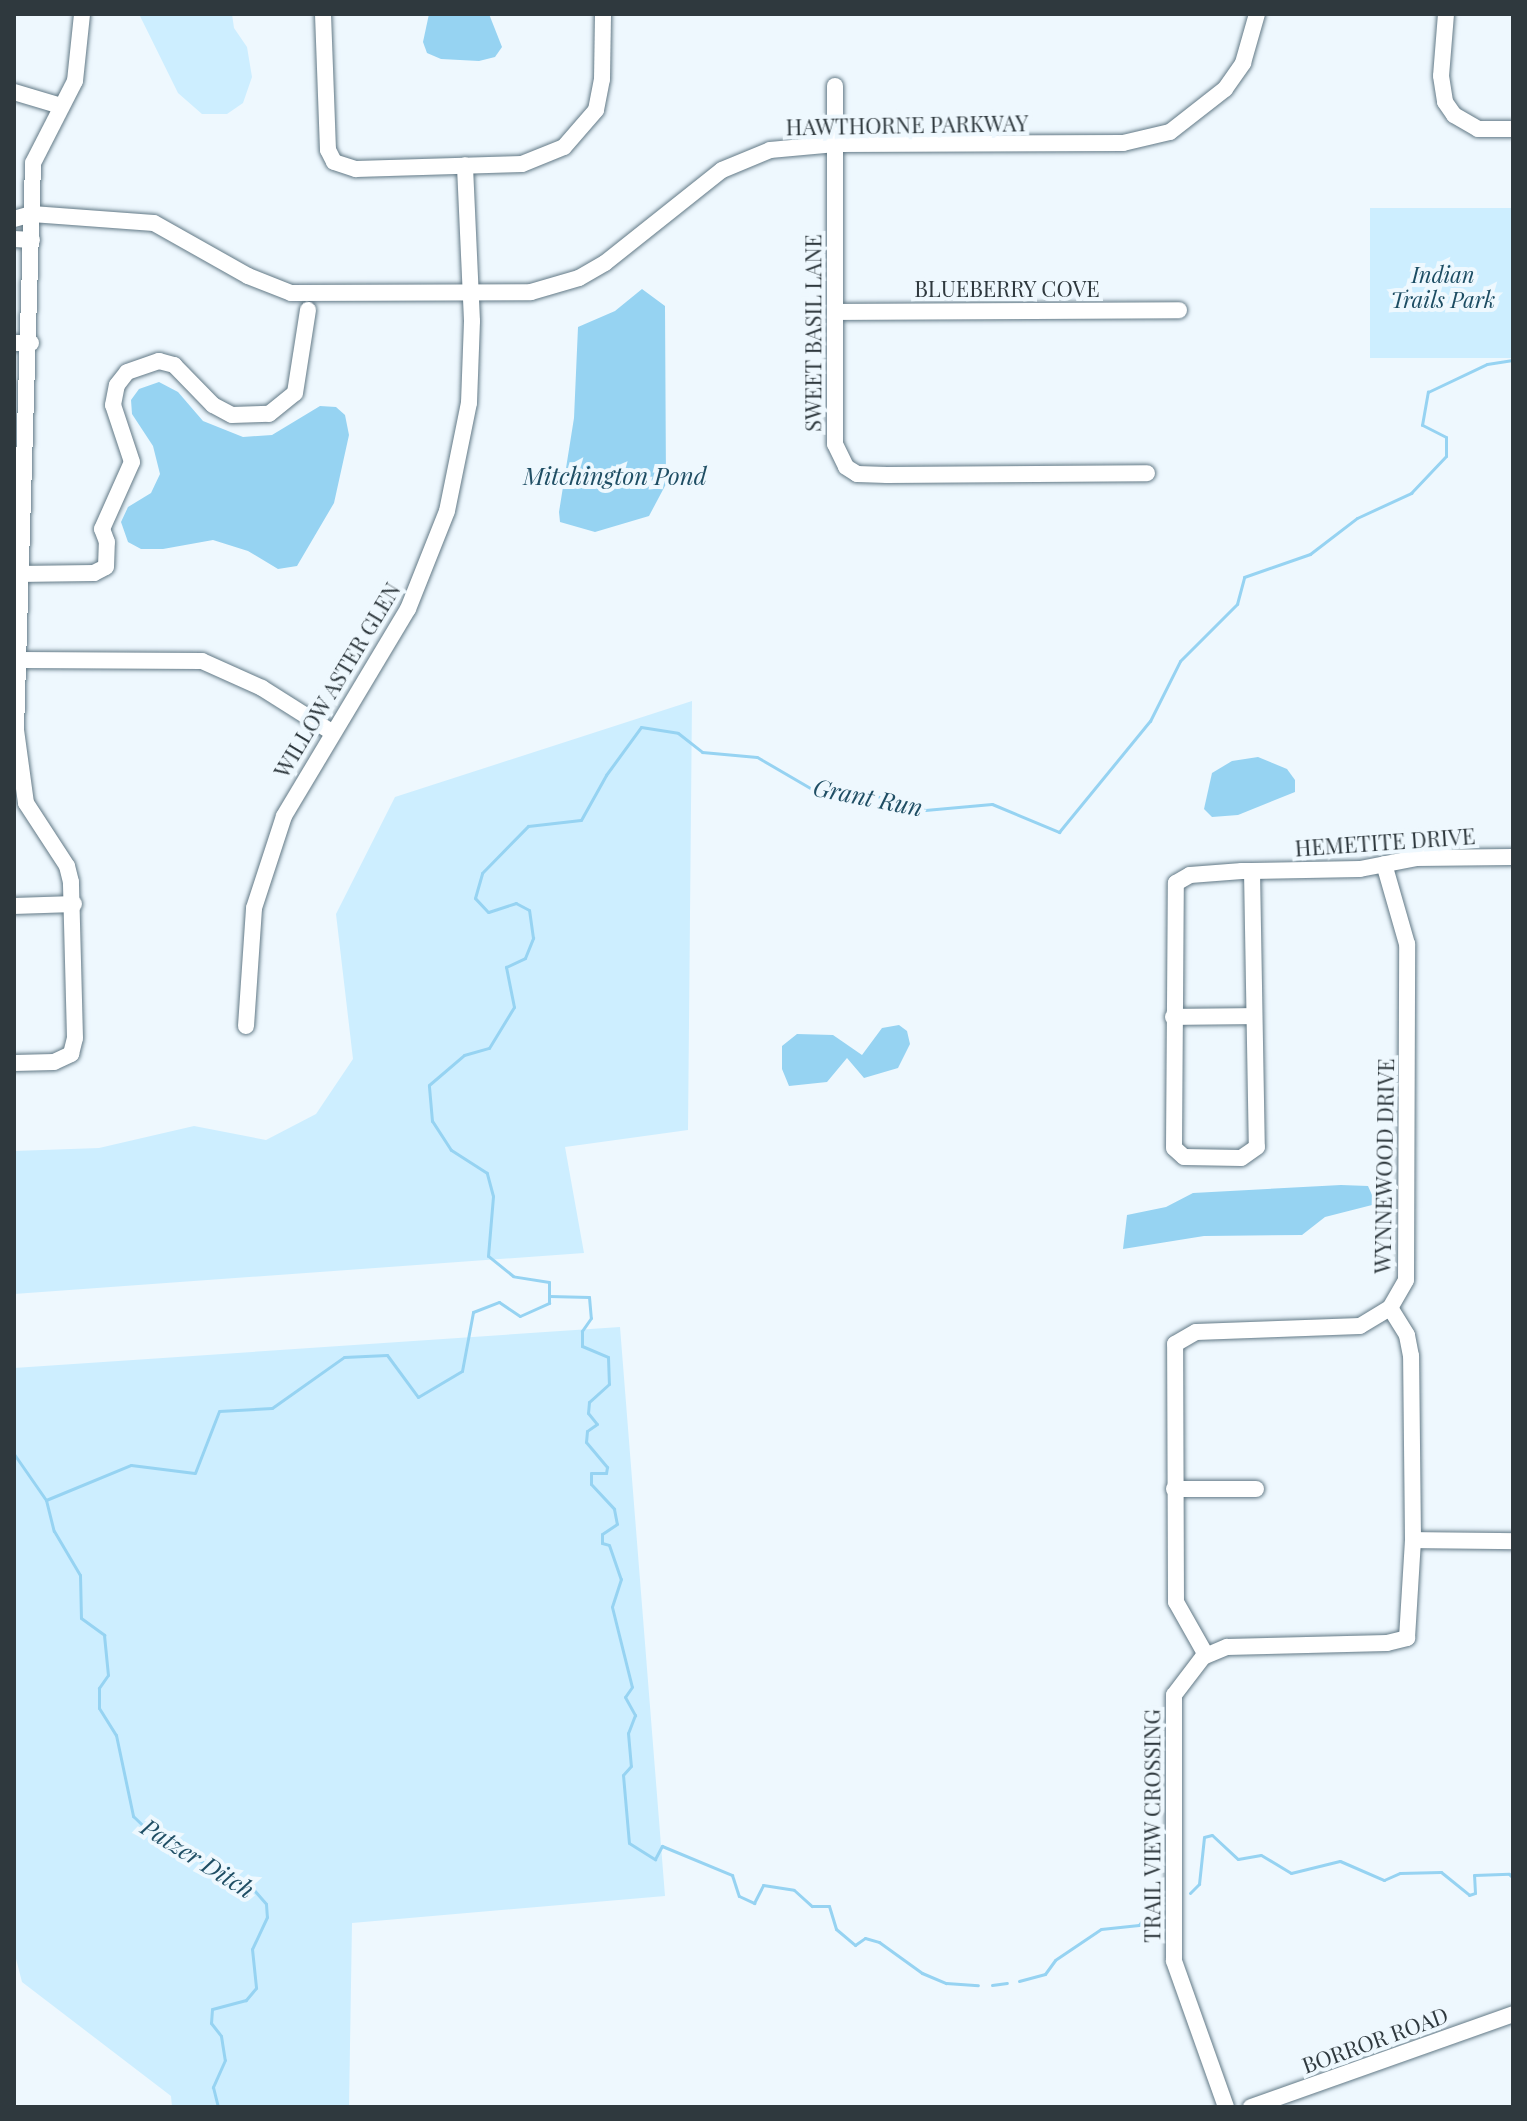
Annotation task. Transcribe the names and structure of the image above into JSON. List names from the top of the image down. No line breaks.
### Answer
{"streets":{"street":["HAWTHORNE PARKWAY","BLUEBERRY COVE","SWEET BASIL LANE","WILLOW ASTER GLEN","HEMETITE DRIVE","WYNNEWOOD DRIVE","TRAIL VIEW CROSSING","BORROR ROAD"]},"crossings":[["HAWTHORNE PARKWAY","SWEET BASIL LANE"],["HAWTHORNE PARKWAY","WILLOW ASTER GLEN"],["BLUEBERRY COVE","SWEET BASIL LANE"],["HEMETITE DRIVE","WYNNEWOOD DRIVE"]],"water":["Mitchington Pond","Grant Run","Patzer Ditch"],"parks":["Indian Trails Park"]}
